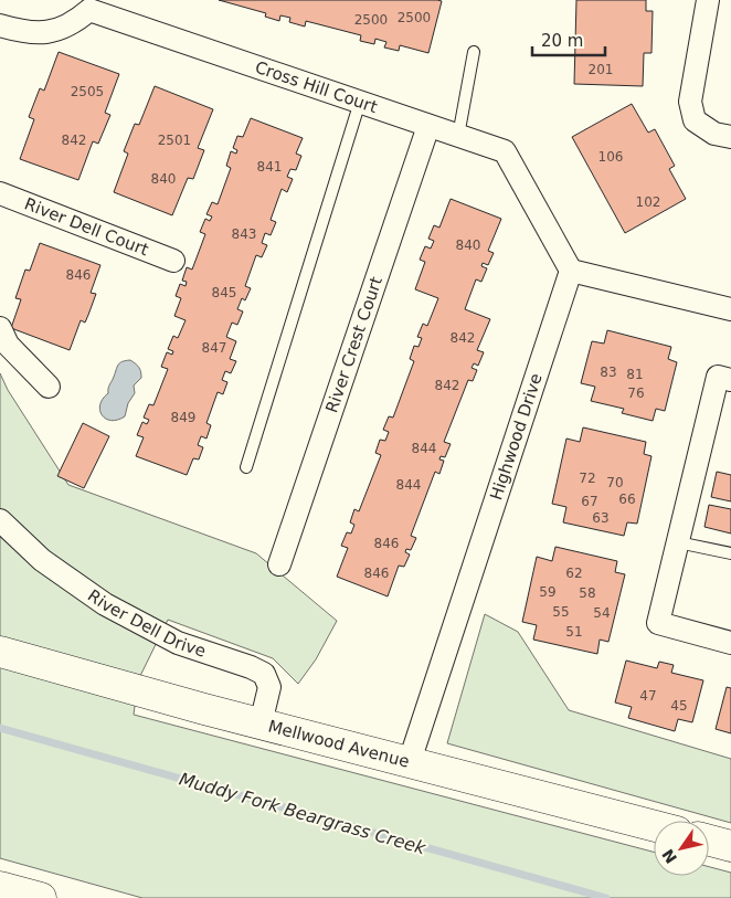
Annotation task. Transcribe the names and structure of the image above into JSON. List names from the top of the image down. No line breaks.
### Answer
{"streets":{"main road":["Mellwood Avenue"],"street":["Cross Hill Court","River Dell Court","River Crest Court","Highwood Drive","River Dell Drive"]},"crossings":[["Cross Hill Court","River Crest Court"],["Cross Hill Court","Highwood Drive"],["Highwood Drive","Mellwood Avenue"],["River Dell Drive","Mellwood Avenue"]],"water":["Muddy Fork Beargrass Creek"],"house_numbers":["2500","2500","201","2505","842","2501","106","841","840","102","843","840","846","845","842","847","83","81","842","76","849","844","72","70","844","66","67","63","846","846","62","59","58","55","54","51","47","45"],"scale_bar":"20 m","north":"bottom left"}
